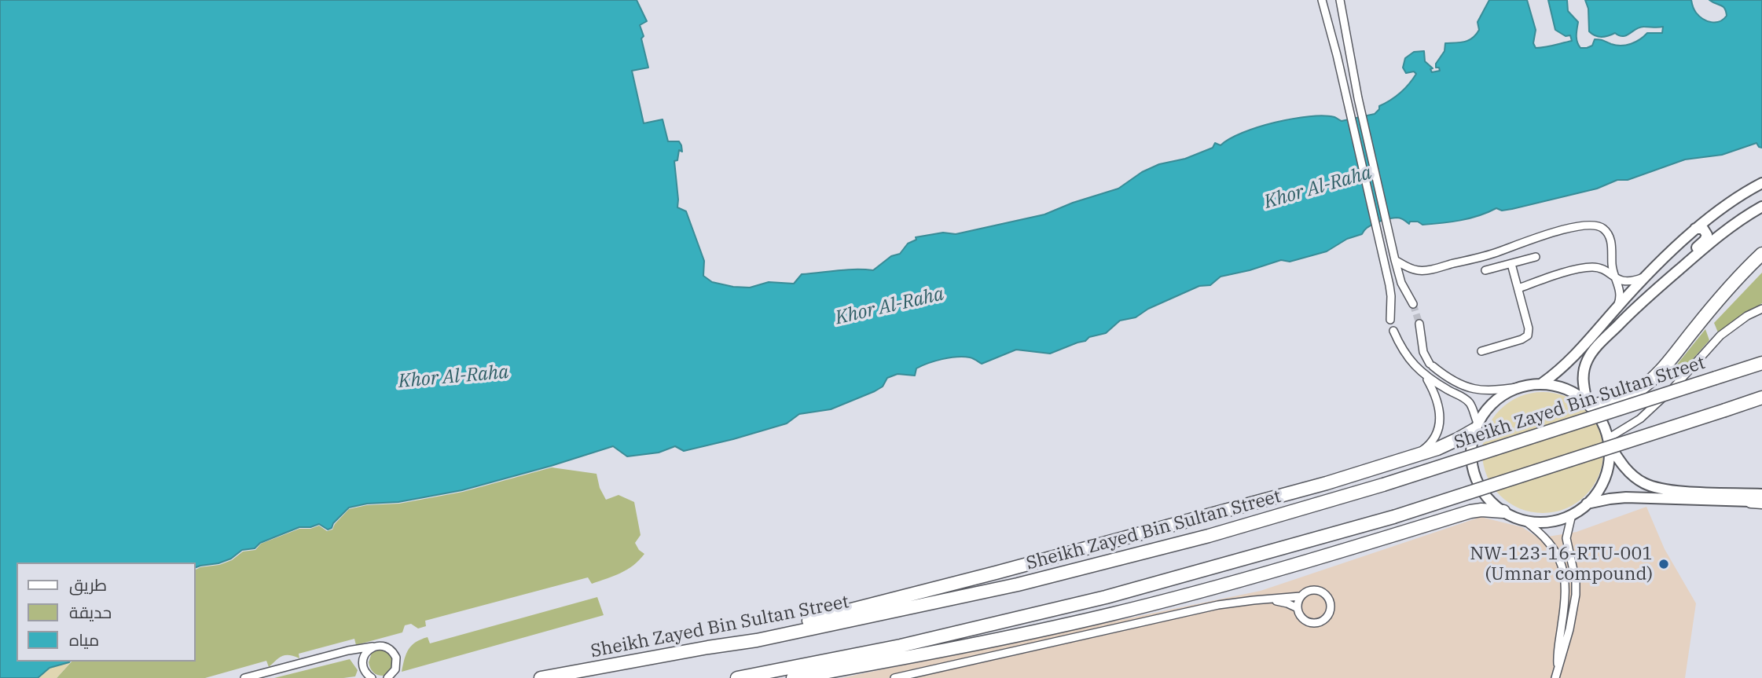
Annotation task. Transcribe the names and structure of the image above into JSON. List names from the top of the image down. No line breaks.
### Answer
{"streets":{"highway":["Sheikh Zayed Bin Sultan Street"]},"water":["Khor Al-Raha"],"places":["NW-123-16-RTU-001 (Umnar compound)"],"legend":["طريق","حديقة","مياه"]}
